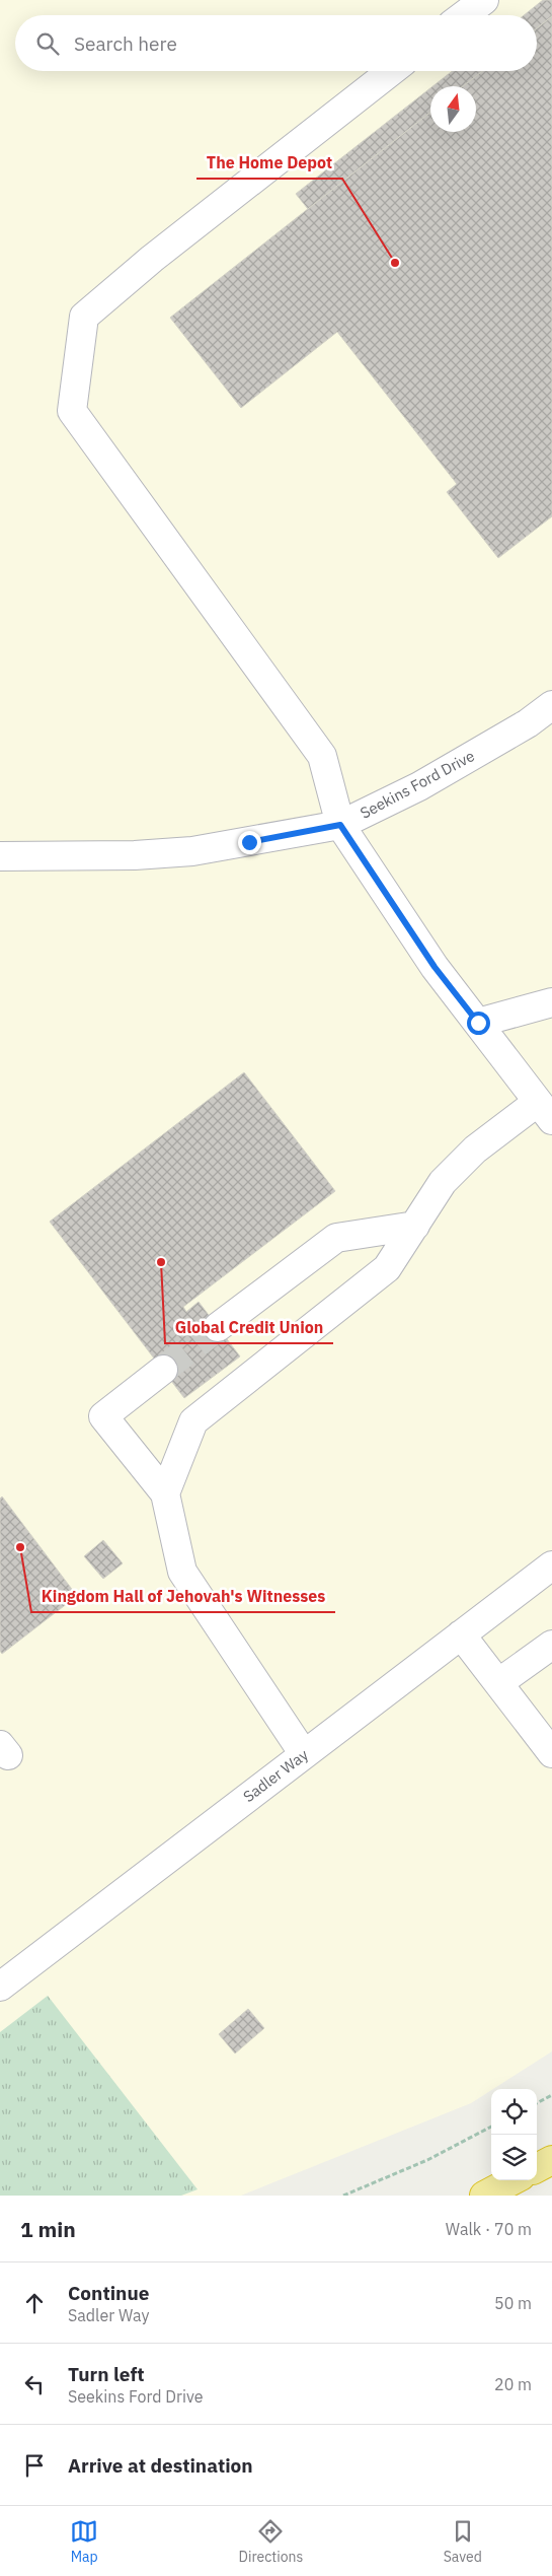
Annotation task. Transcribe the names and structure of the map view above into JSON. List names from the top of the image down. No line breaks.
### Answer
{"streets":{"street":["Seekins Ford Drive","Sadler Way"]},"places":["The Home Depot","Global Credit Union","Kingdom Hall of Jehovah's Witnesses"],"north":"top","page":{"search":"Search here","heading":["1 min","Walk · 70 m"],"list":[["Continue","Sadler Way","50 m"],["Turn left","Seekins Ford Drive","20 m"],"Arrive at destination"],"nav":["Map","Directions","Saved"]}}
